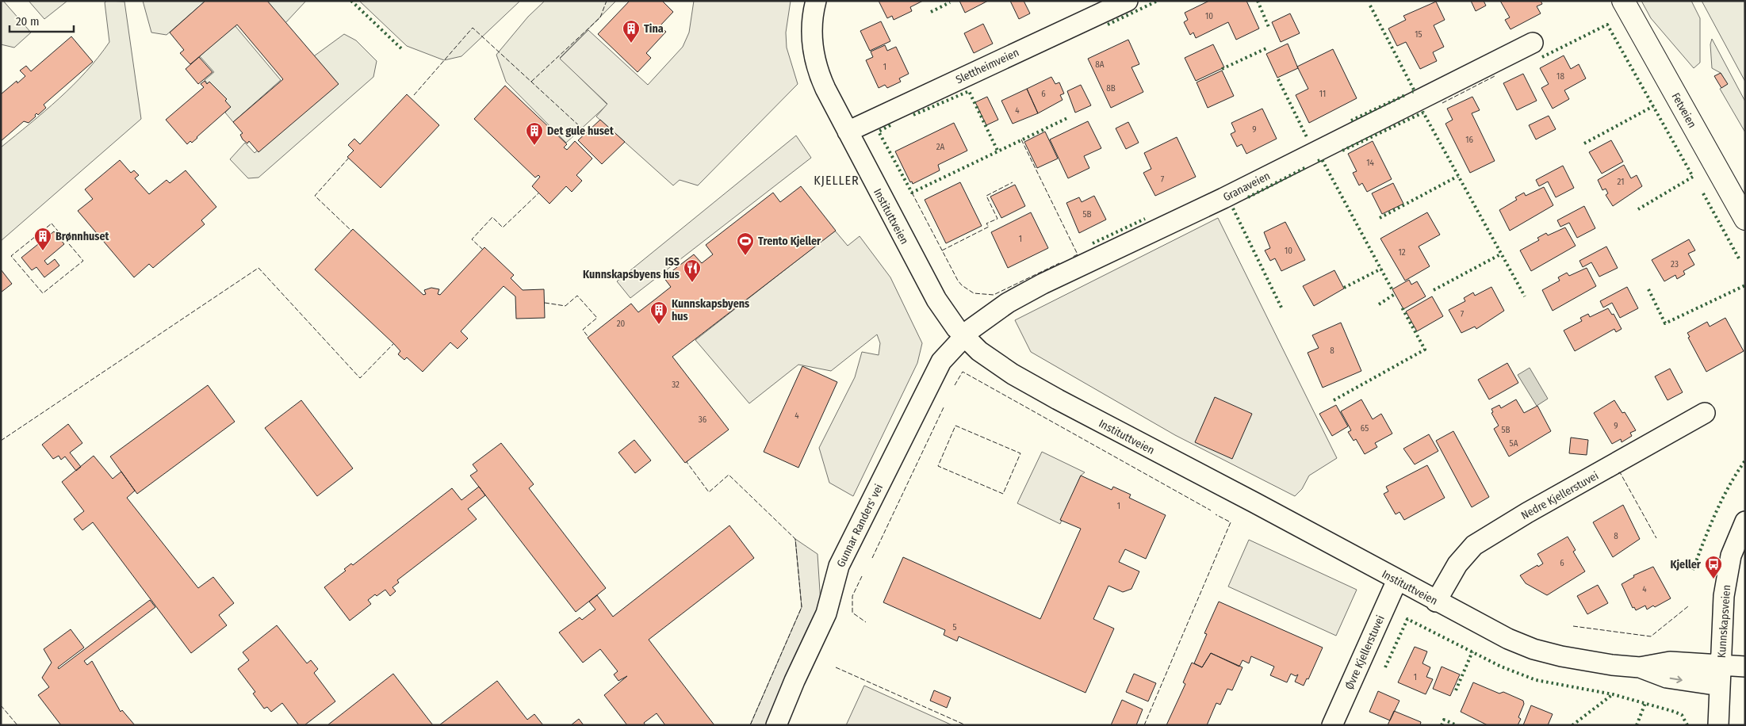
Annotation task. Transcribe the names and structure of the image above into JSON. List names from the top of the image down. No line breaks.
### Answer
{"streets":{"highway":["Fetveien"],"street":["Slettheimveien","Granaveien","Instituttveien","Nedre Kjellerstuvei","Gunnar Randers' vei","Kunnskapsveien","Øvre Kjellerstuvei"]},"crossings":[["Slettheimveien","Instituttveien"],["Granaveien","Instituttveien"],["Granaveien","Gunnar Randers' vei"],["Instituttveien","Nedre Kjellerstuvei"],["Instituttveien","Gunnar Randers' vei"],["Instituttveien","Kunnskapsveien"],["Instituttveien","Øvre Kjellerstuvei"]],"districts":["KJELLER"],"places":{"building":["Tina","Det gule huset","Brønnhuset","Kunnskapsbyens hus"],"sports":["Trento Kjeller"],"restaurant":["ISS Kunnskapsbyens hus"],"bus stop":["Kjeller"]},"house_numbers":["10","15","8A","1","18","8B","6","11","4","9","16","2A","14","7","21","5B","1","10","12","23","7","20","8","32","4","36","9","65","5B","5A","1","8","6","4","5","1"],"scale_bar":"20 m"}
